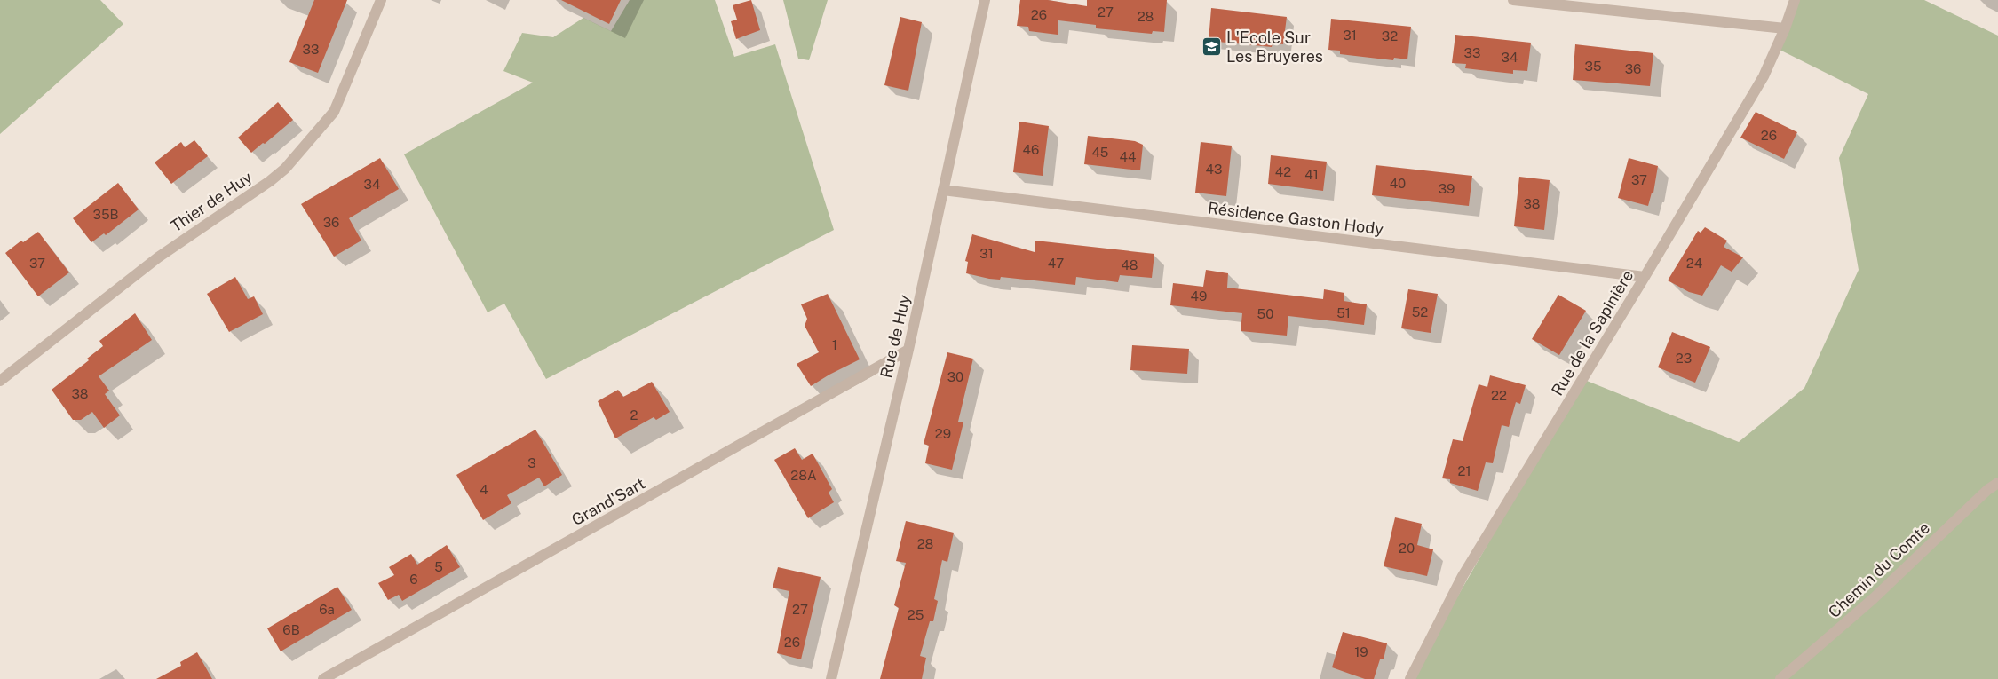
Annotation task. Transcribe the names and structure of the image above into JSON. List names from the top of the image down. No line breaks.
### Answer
{"streets":{"street":["Thier de Huy","Résidence Gaston Hody","Rue de la Sapinière","Rue de Huy","Grand'Sart","Chemin du Comte"]},"crossings":[["Résidence Gaston Hody","Rue de la Sapinière"],["Résidence Gaston Hody","Rue de Huy"],["Rue de Huy","Grand'Sart"]],"places":{"school or university":["L'Ecole Sur Les Bruyeres"]},"house_numbers":["27","26","28","31","32","33","33","34","35","36","26","46","45","44","43","42","41","37","40","34","39","38","35B","36","31","37","47","24","48","49","52","51","50","1","23","30","38","22","2","29","3","21","28A","4","28","20","5","6","6a","27","25","6B","26","19"]}
